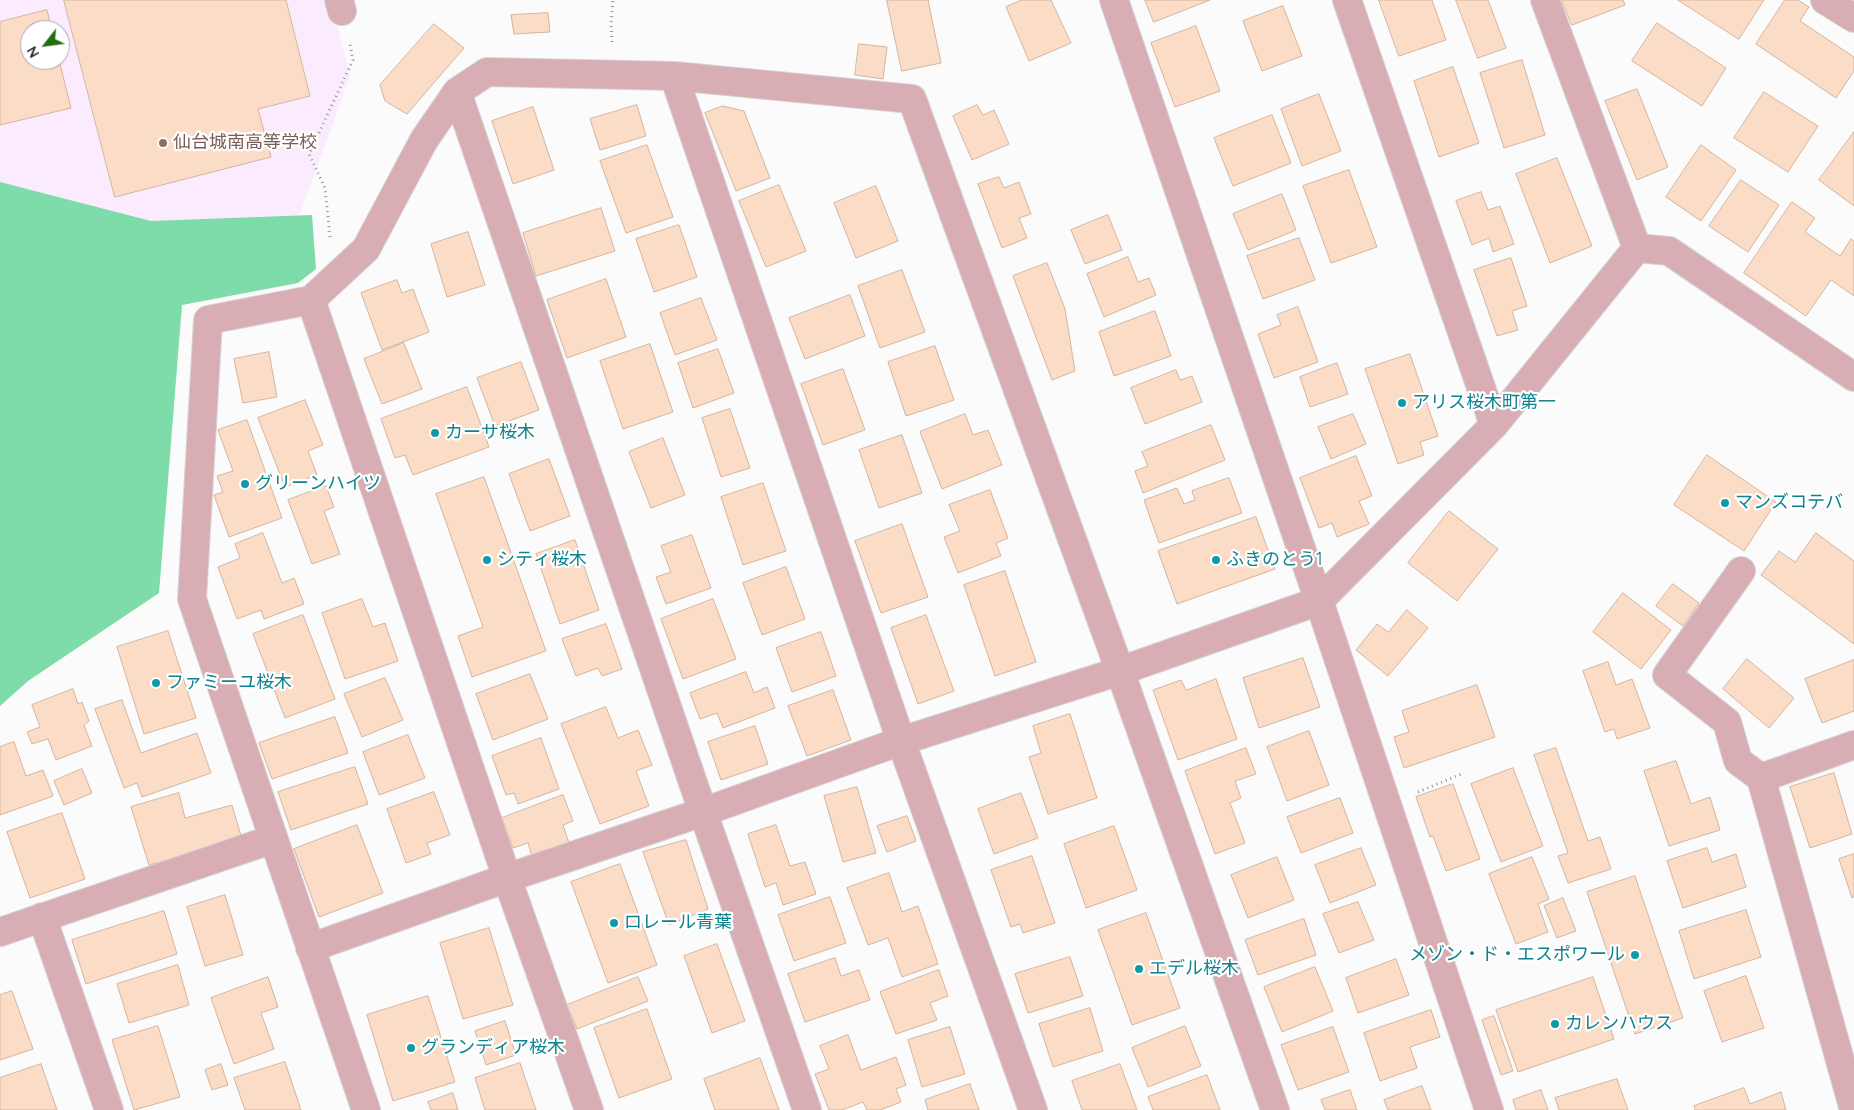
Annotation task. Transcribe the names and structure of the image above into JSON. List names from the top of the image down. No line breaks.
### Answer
{"places":["仙台城南高等学校","アリス桜木町第一","カーサ桜木","グリーンハイツ","マンズコテバ","シティ桜木","ふきのとう1","ファミーユ桜木","ロレール青葉","メゾン・ド・エスポワール","エデル桜木","カレンハウス","グランディア桜木"],"north":"bottom left"}
